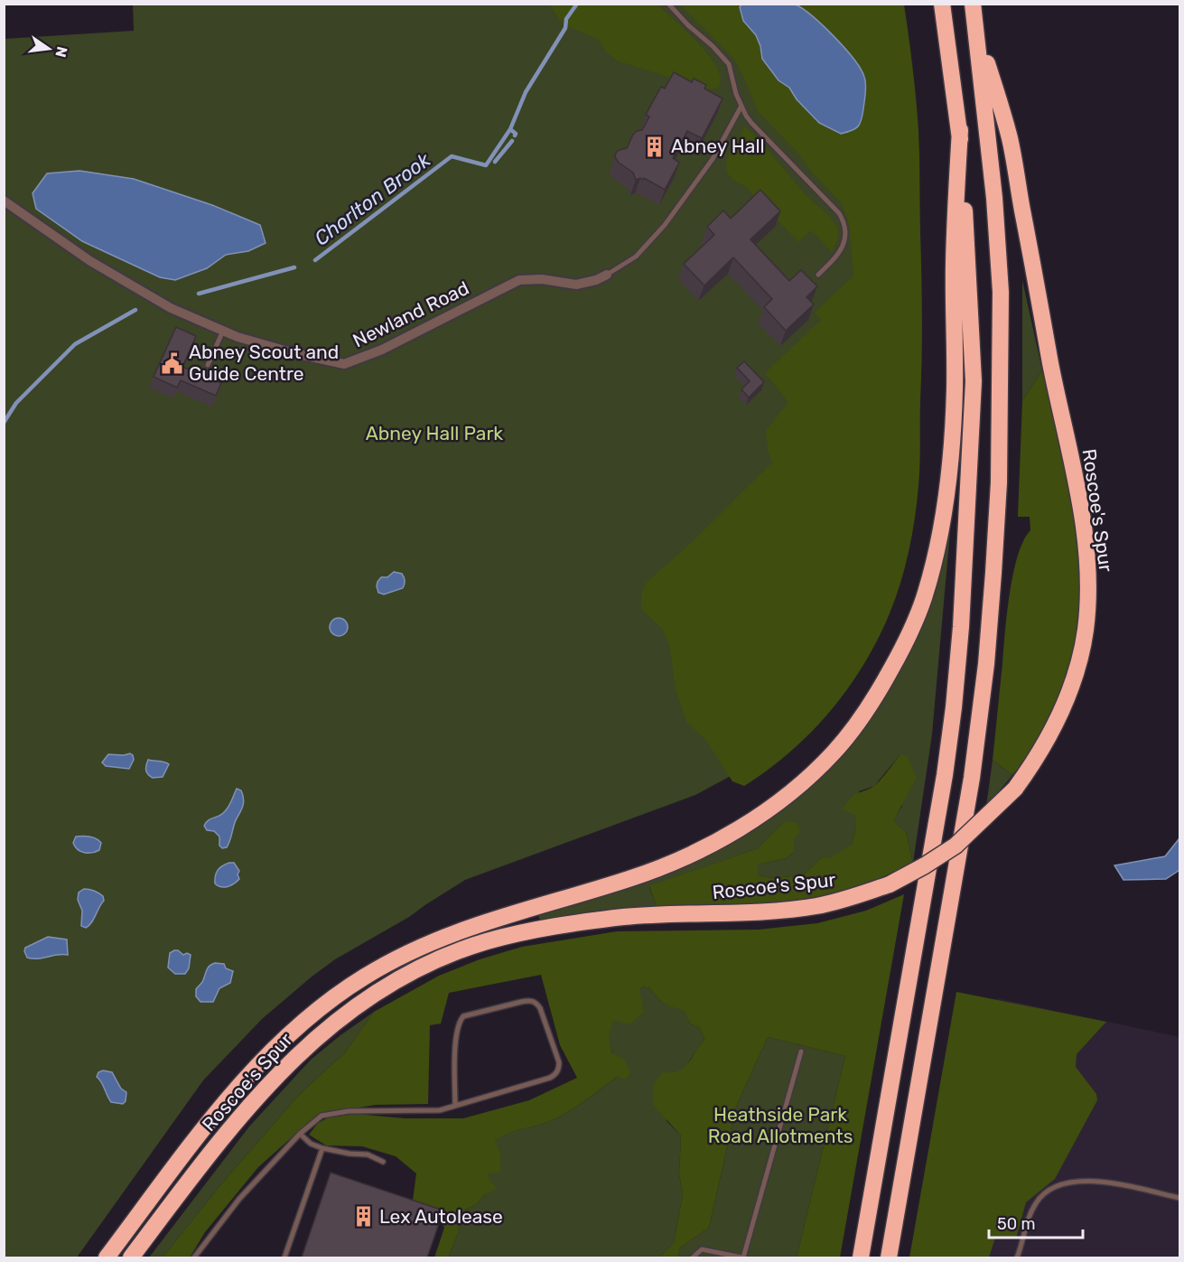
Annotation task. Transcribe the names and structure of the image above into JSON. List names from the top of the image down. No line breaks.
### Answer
{"streets":{"highway":["Roscoe's Spur"],"street":["Newland Road"]},"water":["Chorlton Brook"],"parks":["Abney Hall Park","Heathside Park Road Allotments"],"places":{"building":["Abney Hall","Lex Autolease"],"public building":["Abney Scout and Guide Centre"]},"scale_bar":"50 m","north":"right"}
